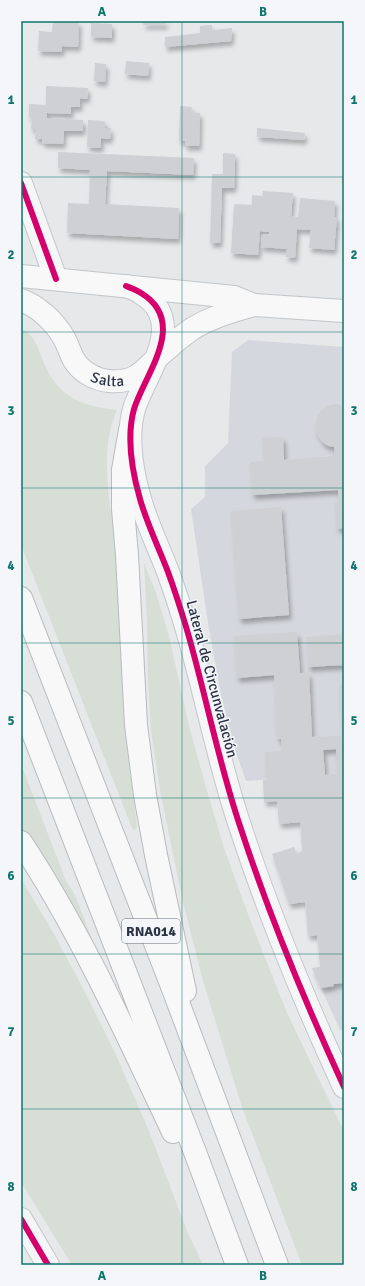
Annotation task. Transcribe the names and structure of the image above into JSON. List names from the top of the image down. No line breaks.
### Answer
{"streets":{"main road":["Salta","RNA014"],"street":["Lateral de Circunvalación"]},"crossings":[["Salta","Lateral de Circunvalación"]],"grid":{"columns":["A","B"],"rows":["1","2","3","4","5","6","7","8"]}}
